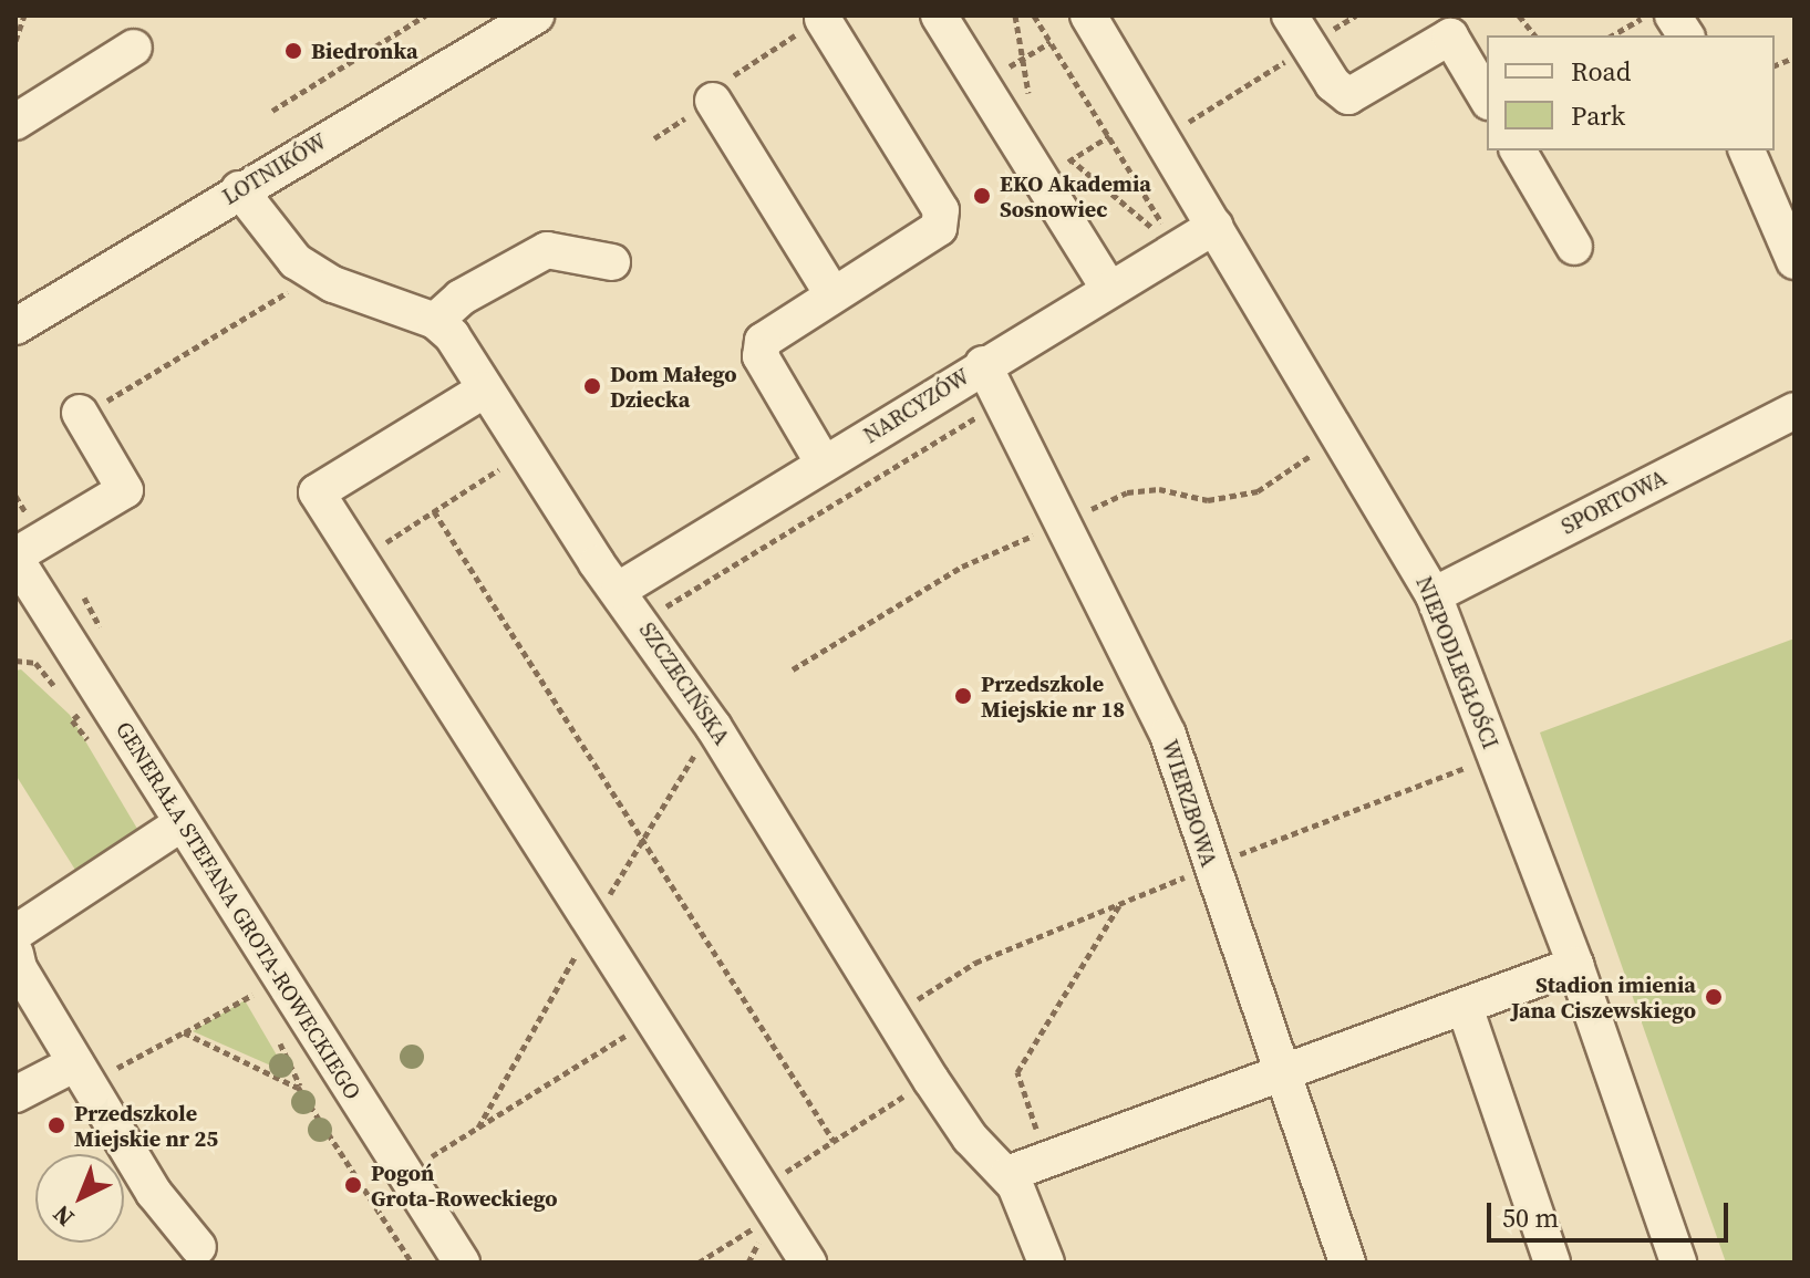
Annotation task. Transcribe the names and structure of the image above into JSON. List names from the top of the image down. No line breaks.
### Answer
{"streets":{"street":["LOTNIKÓW","NARCYZÓW","SPORTOWA","NIEPODLEGŁOŚCI","SZCZECIŃSKA","WIERZBOWA","GENERAŁA STEFANA GROTA-ROWECKIEGO"]},"crossings":[["LOTNIKÓW","SZCZECIŃSKA"],["NARCYZÓW","NIEPODLEGŁOŚCI"],["NARCYZÓW","SZCZECIŃSKA"],["NARCYZÓW","WIERZBOWA"],["SPORTOWA","NIEPODLEGŁOŚCI"]],"places":["Biedronka","EKO Akademia Sosnowiec","Dom Małego Dziecka","Przedszkole Miejskie nr 18","Stadion imienia Jana Ciszewskiego","Przedszkole Miejskie nr 25","Pogoń Grota-Roweckiego"],"legend":["Road","Park"],"scale_bar":"50 m","north":"bottom left"}
